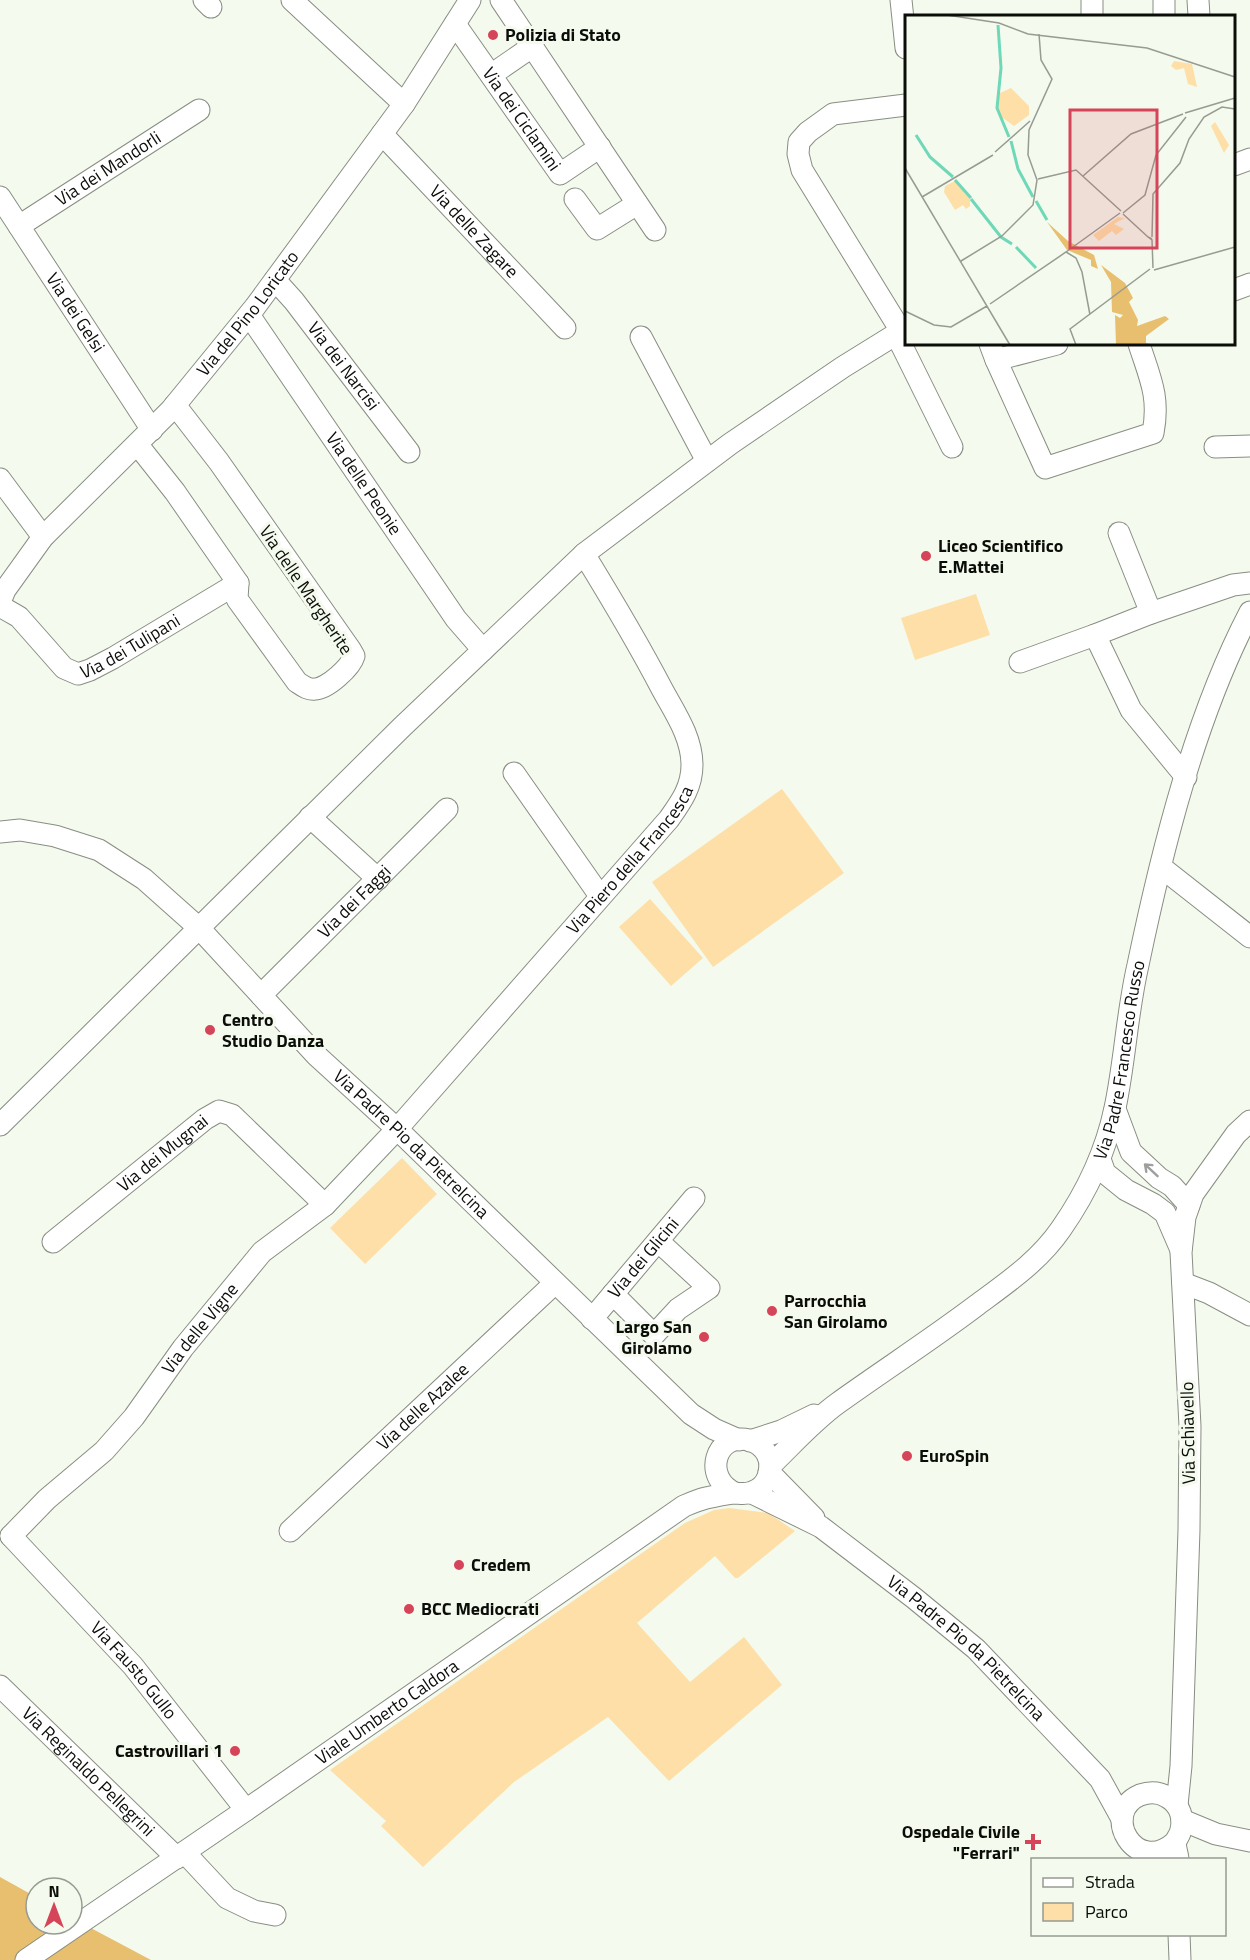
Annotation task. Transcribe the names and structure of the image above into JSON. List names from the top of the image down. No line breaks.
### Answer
{"streets":{"street":["Via dei Ciclamini","Via dei Mandorli","Via delle Zagare","Via dei Gelsi","Via del Pino Loricato","Via dei Narcisi","Via delle Peonie","Via delle Margherite","Via dei Tulipani","Via Piero della Francesca","Via dei Faggi","Via Padre Francesco Russo","Via Padre Pio da Pietrelcina","Via dei Mugnai","Via dei Glicini","Via delle Vigne","Via delle Azalee","Via Schiavello","Via Fausto Gullo","Viale Umberto Caldora","Via Reginaldo Pellegrini"]},"crossings":[["Via dei Ciclamini","Via del Pino Loricato"],["Via dei Mandorli","Via dei Gelsi"],["Via delle Zagare","Via del Pino Loricato"],["Via dei Gelsi","Via del Pino Loricato"],["Via dei Gelsi","Via delle Margherite"],["Via del Pino Loricato","Via dei Narcisi"],["Via del Pino Loricato","Via delle Peonie"],["Via del Pino Loricato","Via delle Margherite"],["Via del Pino Loricato","Via dei Tulipani"],["Via delle Margherite","Via dei Tulipani"],["Via Piero della Francesca","Via Padre Pio da Pietrelcina"],["Via Piero della Francesca","Via delle Vigne"],["Via dei Faggi","Via Padre Pio da Pietrelcina"],["Via Padre Francesco Russo","Via Padre Pio da Pietrelcina"],["Via Padre Francesco Russo","Viale Umberto Caldora"],["Via Padre Pio da Pietrelcina","Via dei Glicini"],["Via Padre Pio da Pietrelcina","Via delle Vigne"],["Via Padre Pio da Pietrelcina","Via delle Azalee"],["Via Padre Pio da Pietrelcina","Viale Umberto Caldora"],["Via dei Mugnai","Via delle Vigne"],["Via delle Vigne","Via Fausto Gullo"],["Via Fausto Gullo","Viale Umberto Caldora"],["Viale Umberto Caldora","Via Reginaldo Pellegrini"]],"places":{"other":["Polizia di Stato","Liceo Scientifico E.Mattei","Centro Studio Danza","Parrocchia San Girolamo","Largo San Girolamo","EuroSpin","Credem","BCC Mediocrati","Castrovillari 1"],"health":["Ospedale Civile \"Ferrari\""]},"legend":["Strada","Parco"],"north":"top"}
